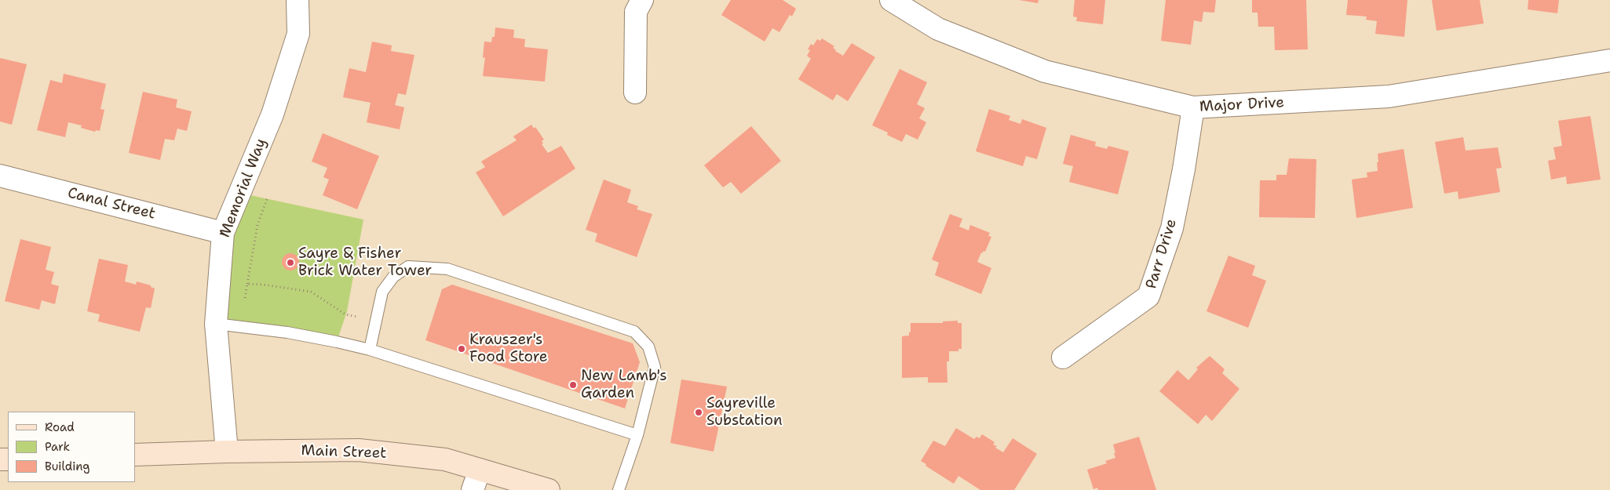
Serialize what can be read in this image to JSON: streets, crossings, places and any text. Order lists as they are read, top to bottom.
{
  "streets": {
    "main road": ["Main Street"],
    "street": [
      "Major Drive",
      "Memorial Way",
      "Canal Street",
      "Parr Drive"
    ]
  },
  "crossings": [
    ["Major Drive", "Parr Drive"],
    ["Memorial Way", "Canal Street"],
    ["Memorial Way", "Main Street"]
  ],
  "places": [
    "Sayre & Fisher Brick Water Tower",
    "Krauszer's Food Store",
    "New Lamb's Garden",
    "Sayreville Substation"
  ],
  "legend": ["Road", "Park", "Building"]
}
